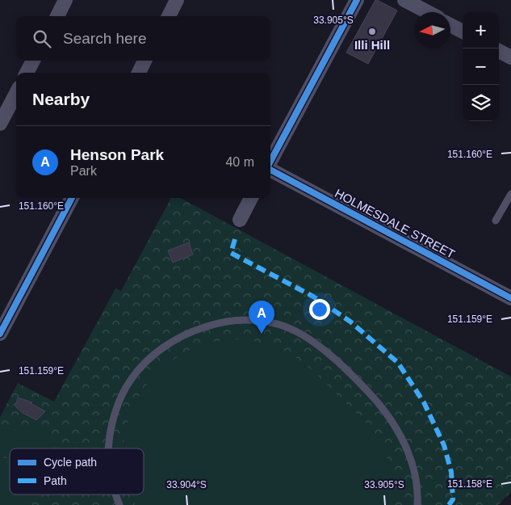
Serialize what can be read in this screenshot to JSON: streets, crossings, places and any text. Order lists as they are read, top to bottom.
{
  "streets": {
    "street": ["HOLMESDALE STREET"]
  },
  "places": ["Illi Hill"],
  "legend": ["Cycle path", "Path"],
  "north": "left",
  "page": {
    "map_buttons": ["+", "−"],
    "search": "Search here",
    "heading": "Nearby",
    "list": [
      {
        "mark": "A",
        "name": "Henson Park",
        "note": "Park",
        "value": "40 m"
      }
    ],
    "pins": "A"
  },
  "coordinates": [
    "33.905°S",
    "151.160°E",
    "151.159°E",
    "151.158°E",
    "33.904°S"
  ]
}
